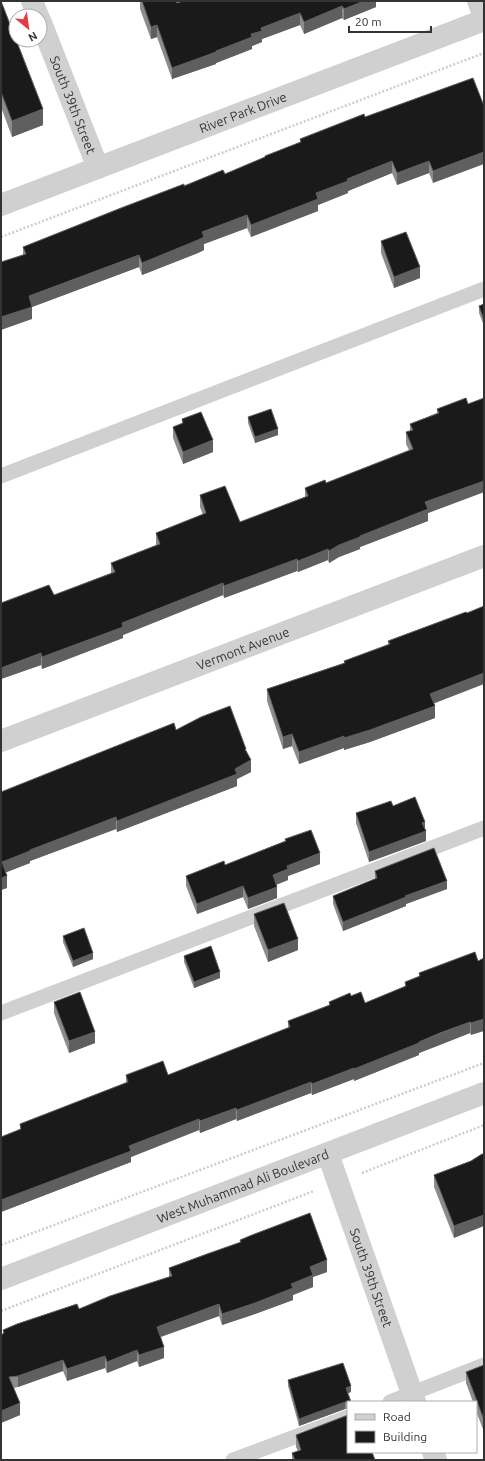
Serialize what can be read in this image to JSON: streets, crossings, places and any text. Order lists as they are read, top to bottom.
{
  "streets": {
    "street": [
      "South 39th Street",
      "River Park Drive",
      "Vermont Avenue",
      "West Muhammad Ali Boulevard"
    ]
  },
  "crossings": [
    ["South 39th Street", "River Park Drive"],
    ["South 39th Street", "West Muhammad Ali Boulevard"]
  ],
  "legend": ["Road", "Building"],
  "scale_bar": "20 m",
  "north": "bottom right"
}
